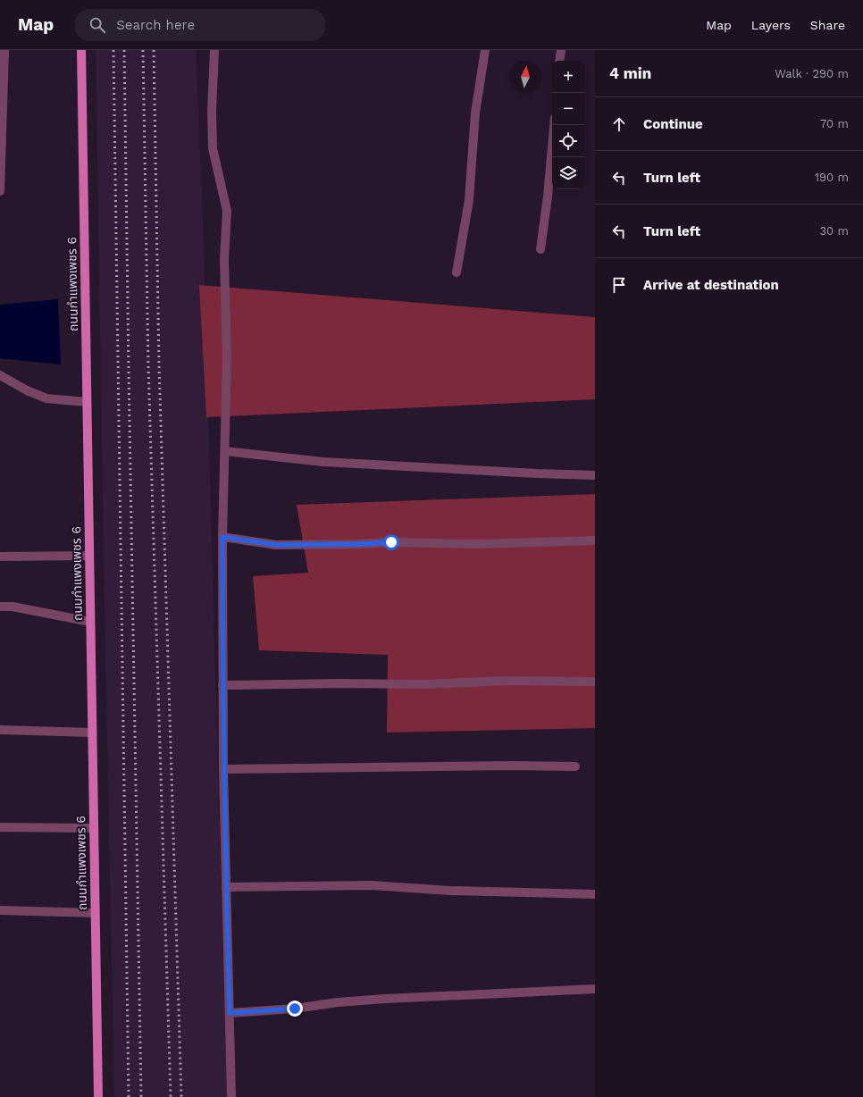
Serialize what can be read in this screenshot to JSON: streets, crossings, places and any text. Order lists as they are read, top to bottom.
{
  "streets": {
    "main road": ["ถนนกำแพงเพชร 6"]
  },
  "north": "top",
  "page": {
    "header": "Map",
    "search": "Search here",
    "nav": ["Map", "Layers", "Share"],
    "heading": ["4 min", "Walk · 290 m"],
    "map_buttons": ["+", "−"],
    "list": [
      ["Continue", "70 m"],
      ["Turn left", "190 m"],
      ["Turn left", "30 m"],
      "Arrive at destination"
    ]
  }
}
